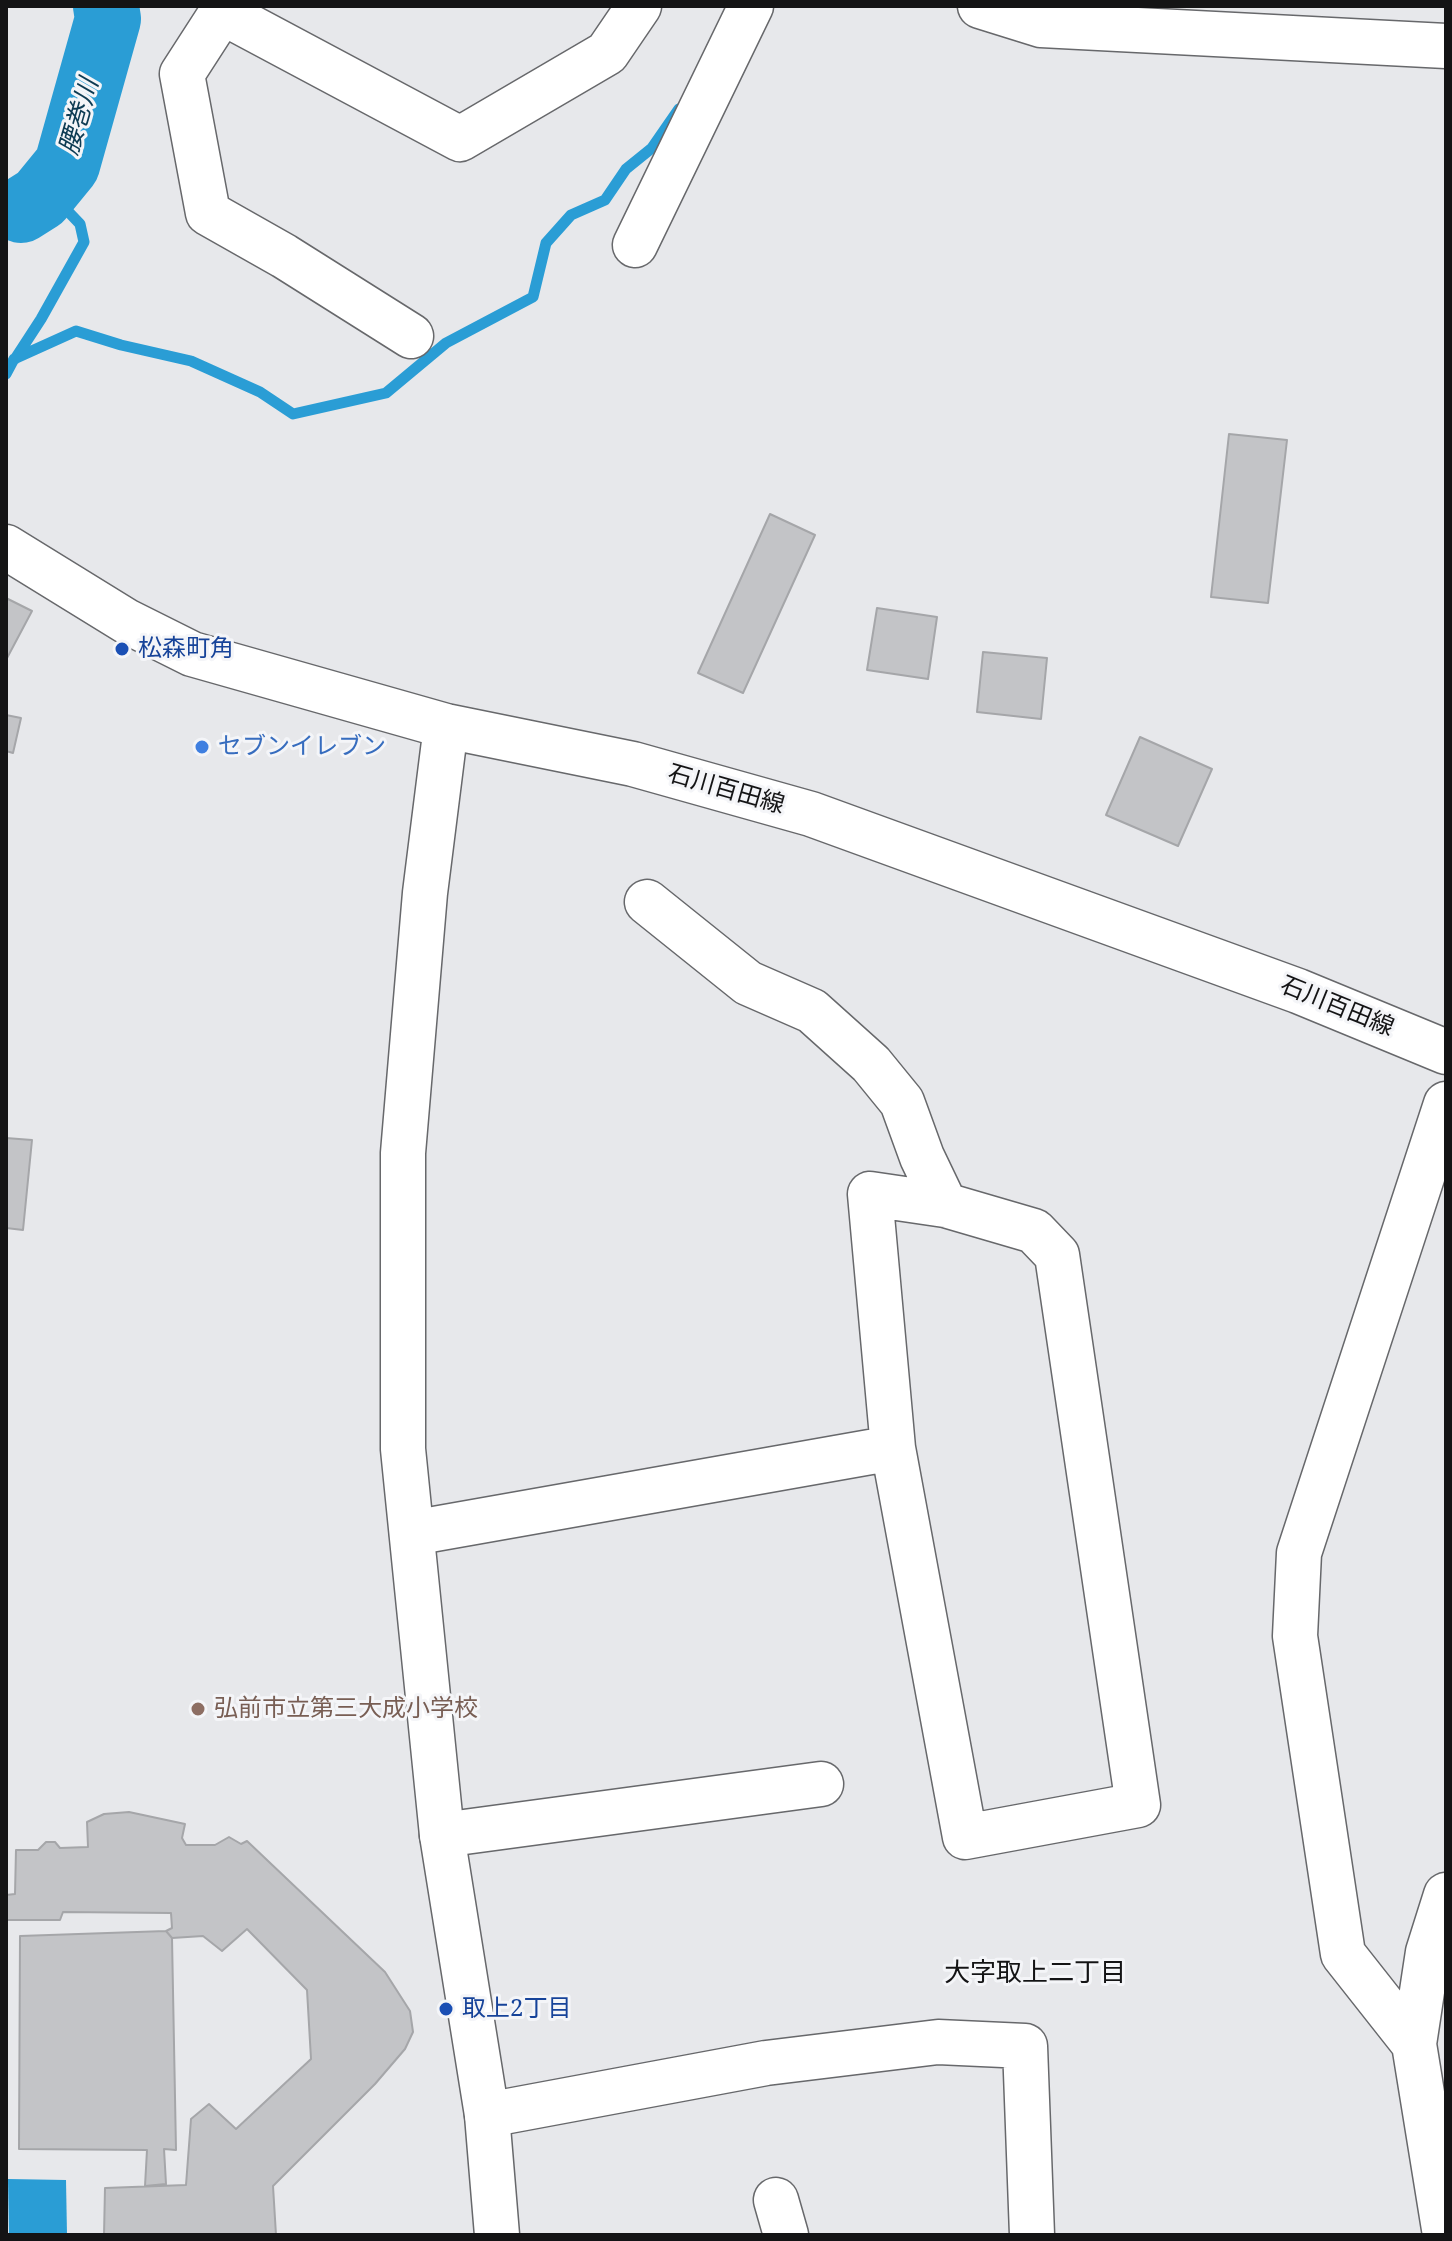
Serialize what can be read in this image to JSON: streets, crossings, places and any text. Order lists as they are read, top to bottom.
{
  "streets": {
    "street": ["石川百田線"]
  },
  "districts": ["大字取上二丁目"],
  "water": ["腰巻川"],
  "places": [
    "松森町角",
    "セブンイレブン",
    "弘前市立第三大成小学校",
    "取上2丁目"
  ]
}
